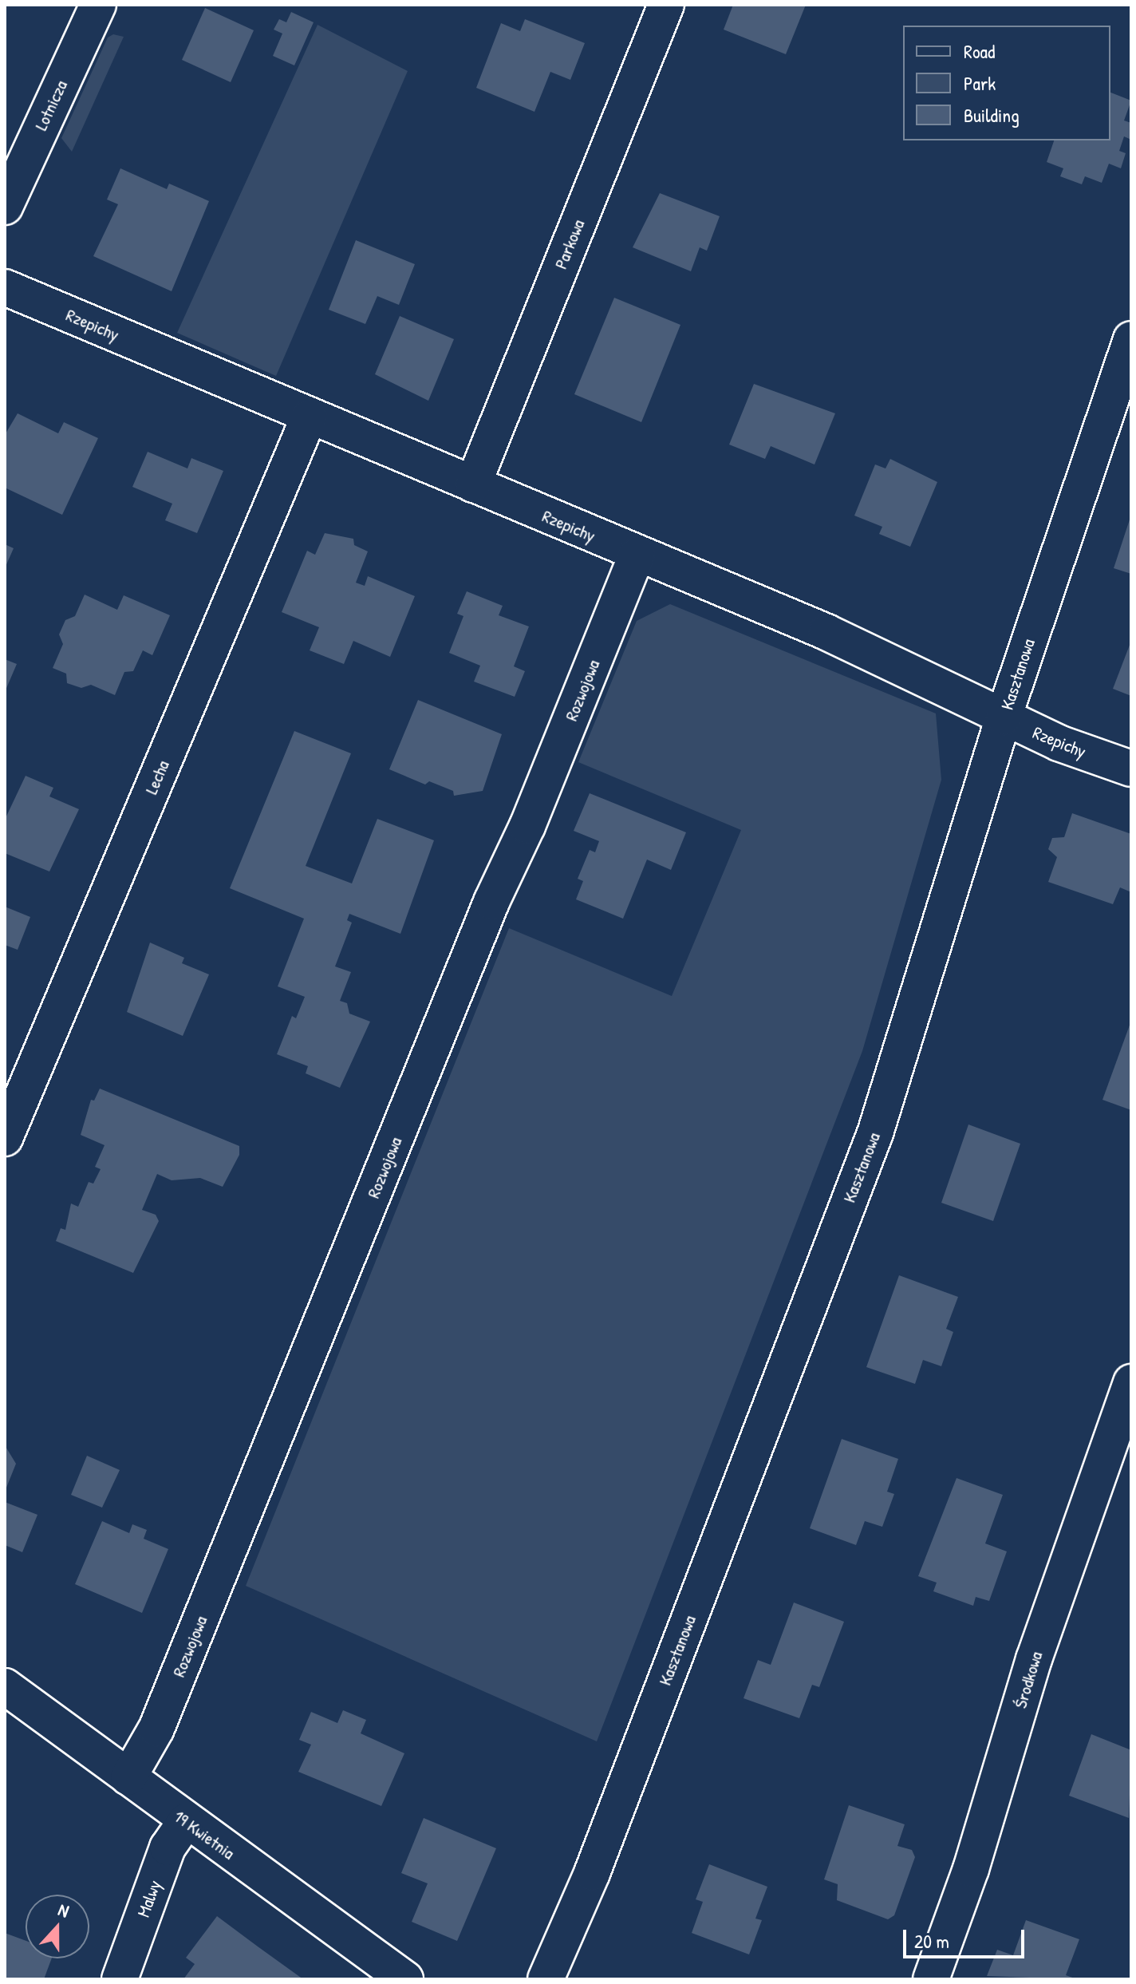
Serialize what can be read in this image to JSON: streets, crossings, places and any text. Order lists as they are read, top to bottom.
{
  "streets": {
    "street": [
      "Lotnicza",
      "Parkowa",
      "Rzepichy",
      "Kasztanowa",
      "Rozwojowa",
      "Lecha",
      "Środkowa",
      "19 Kwietnia",
      "Malwy"
    ]
  },
  "crossings": [
    ["Parkowa", "Rzepichy"],
    ["Rzepichy", "Kasztanowa"],
    ["Rzepichy", "Rozwojowa"],
    ["Rzepichy", "Lecha"],
    ["Rozwojowa", "19 Kwietnia"],
    ["19 Kwietnia", "Malwy"]
  ],
  "legend": ["Road", "Park", "Building"],
  "scale_bar": "20 m",
  "north": "top"
}
